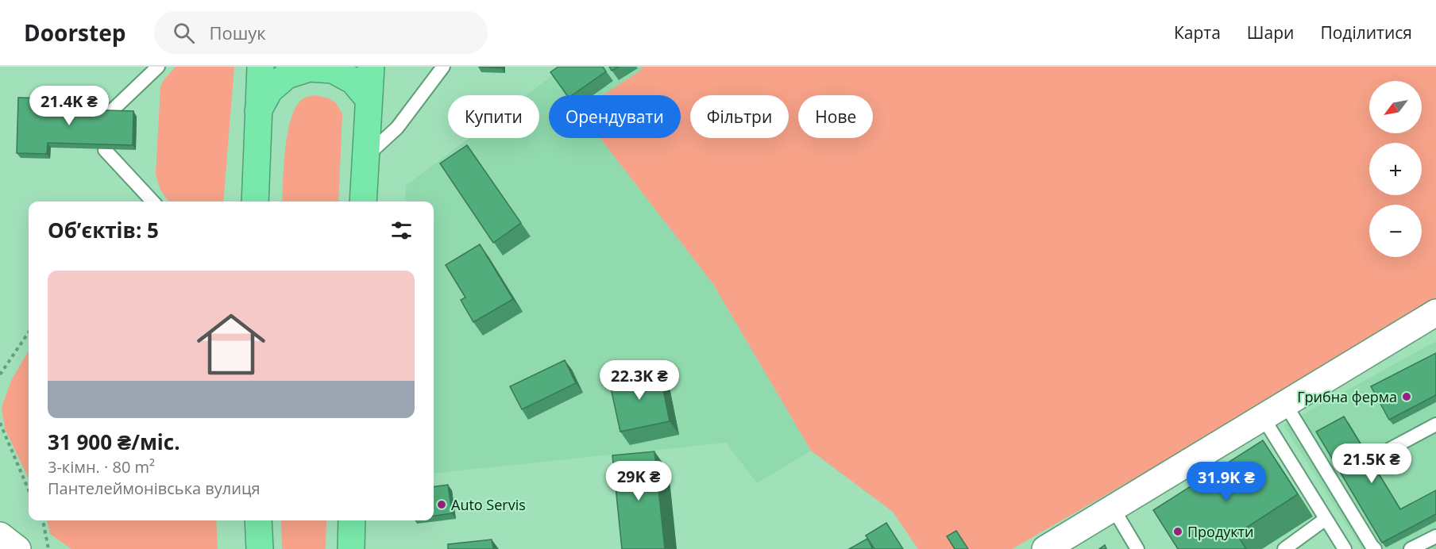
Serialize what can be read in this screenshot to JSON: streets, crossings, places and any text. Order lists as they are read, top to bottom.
{
  "places": ["Грибна ферма", "Auto Servis", "Продукти"],
  "north": "bottom left",
  "page": {
    "header": "Doorstep",
    "search": "Пошук",
    "nav": ["Карта", "Шари", "Поділитися"],
    "map_buttons": ["+", "−"],
    "price": [
      "21.4K ₴",
      "22.3K ₴",
      "21.5K ₴",
      "29K ₴",
      "31.9K ₴"
    ],
    "chip": [
      "Купити",
      "Орендувати",
      "Фільтри",
      "Нове"
    ],
    "heading": "Об’єктів: 5",
    "list": [
      {
        "name": "31 900 ₴/міс.",
        "note": "3-кімн. · 80 m² · Пантелеймонівська вулиця"
      }
    ]
  }
}
